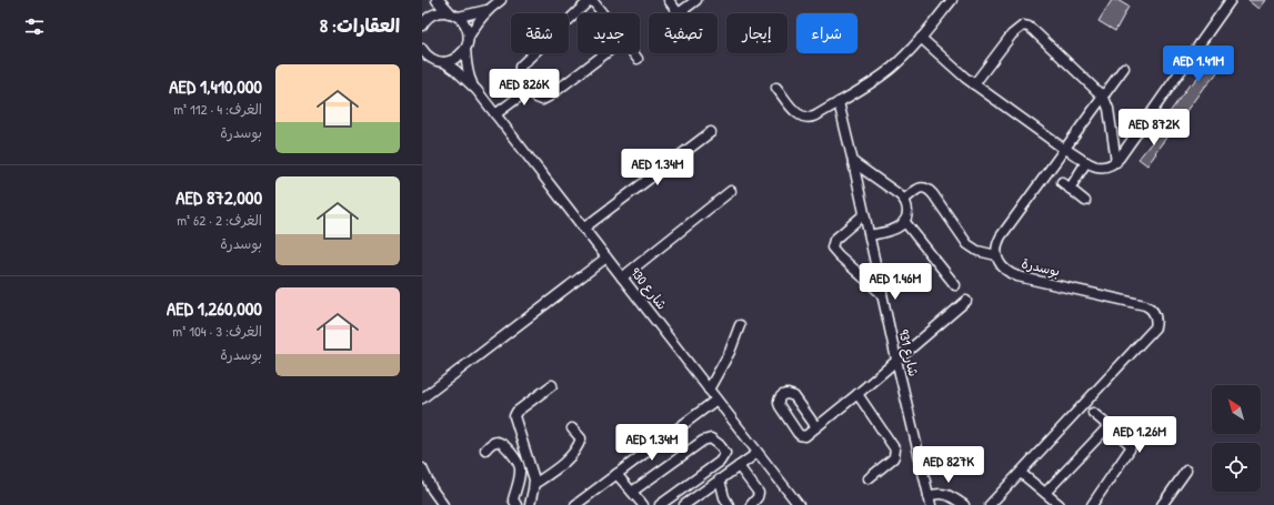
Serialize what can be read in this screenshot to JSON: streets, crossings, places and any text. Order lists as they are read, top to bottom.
{
  "streets": {
    "street": ["بوسدرة", "شارع 930", "شارع 931"]
  },
  "north": "top left",
  "page": {
    "heading": "العقارات: 8",
    "chip": [
      "شراء",
      "إيجار",
      "تصفية",
      "جديد",
      "شقة"
    ],
    "price": [
      "AED 1.41M",
      "AED 826K",
      "AED 872K",
      "AED 1.34M",
      "AED 1.46M",
      "AED 1.26M",
      "AED 1.34M",
      "AED 827K"
    ],
    "list": [
      {
        "name": "AED 1,410,000",
        "note": "الغرف: 4 · 112 m² · بوسدرة"
      },
      {
        "name": "AED 872,000",
        "note": "الغرف: 2 · 62 m² · بوسدرة"
      },
      {
        "name": "AED 1,260,000",
        "note": "الغرف: 3 · 104 m² · بوسدرة"
      }
    ]
  }
}
